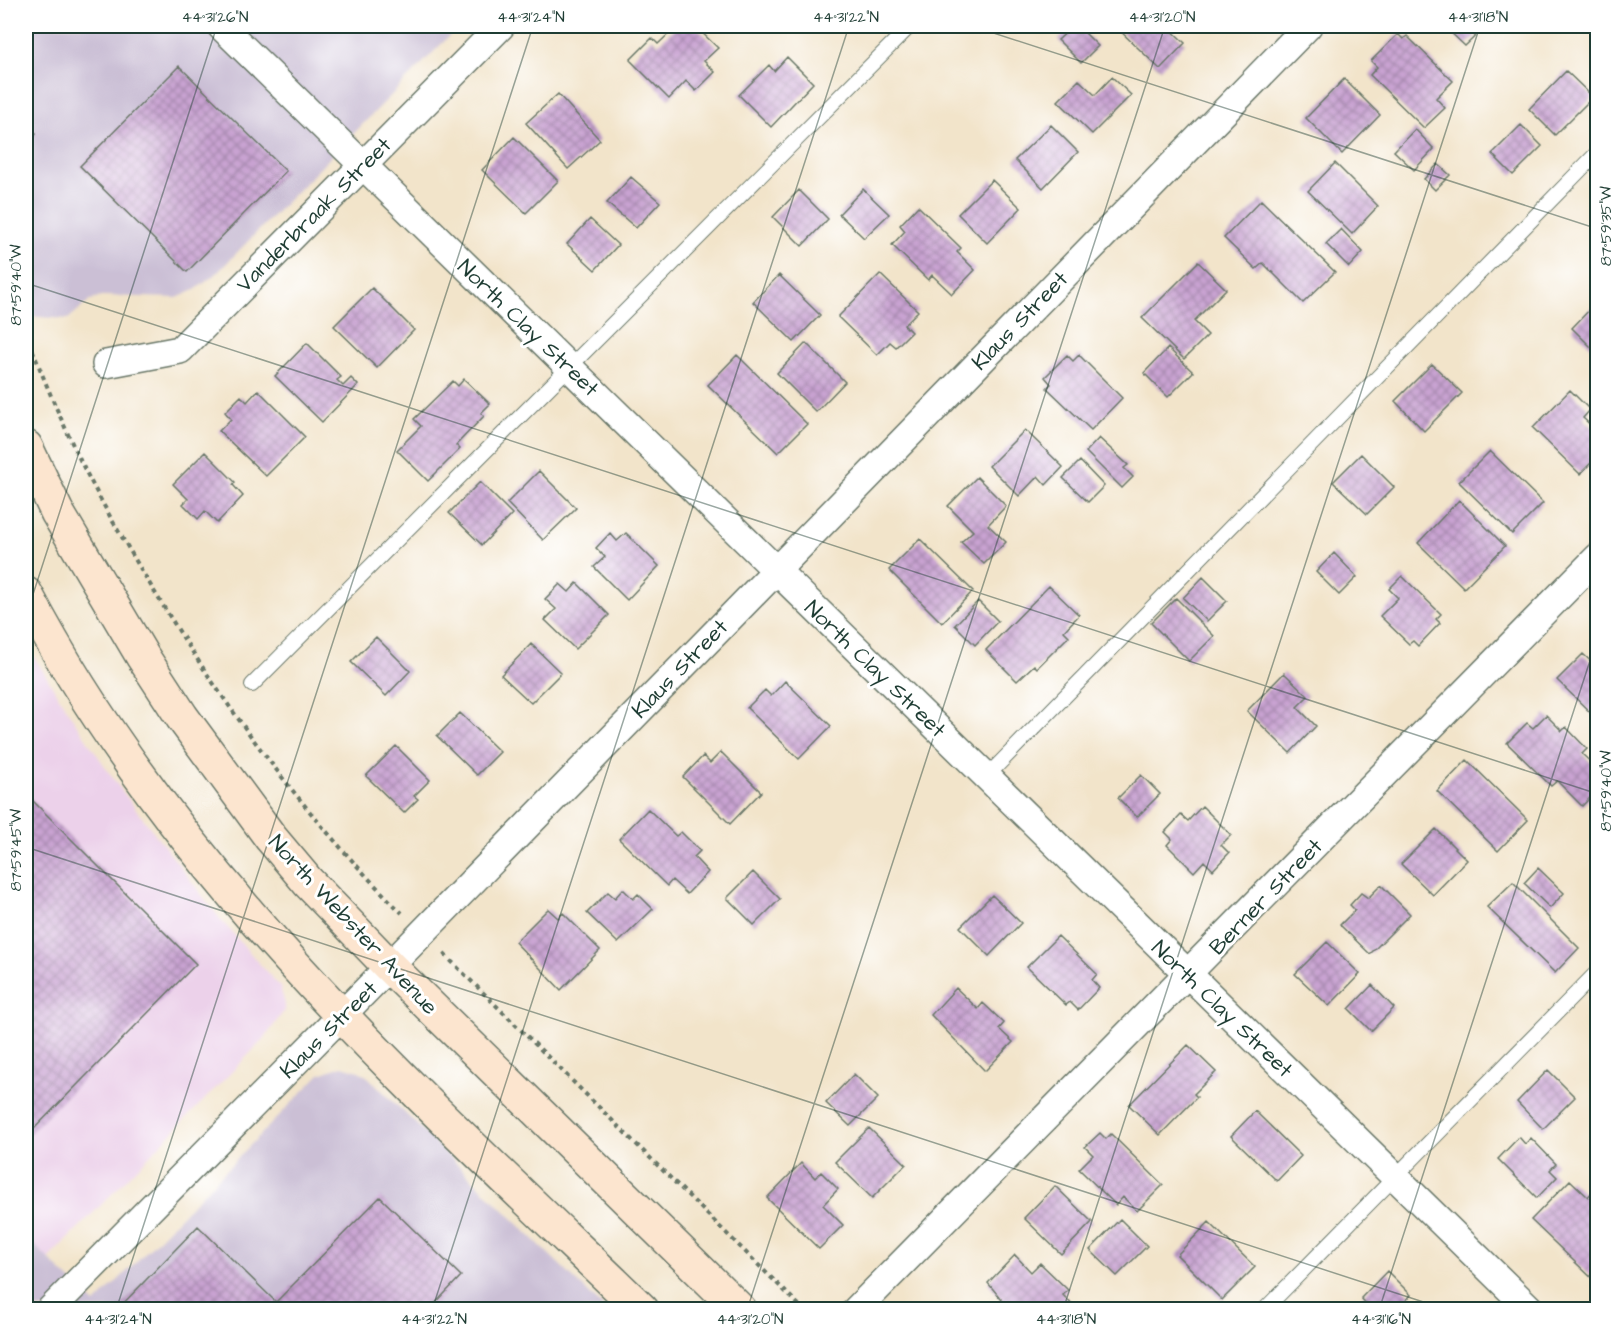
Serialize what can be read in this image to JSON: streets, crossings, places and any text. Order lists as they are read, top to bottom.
{
  "streets": {
    "main road": ["North Webster Avenue"],
    "street": [
      "Vanderbraak Street",
      "Klaus Street",
      "North Clay Street",
      "Berner Street"
    ]
  },
  "crossings": [
    ["Vanderbraak Street", "North Clay Street"],
    ["Klaus Street", "North Clay Street"],
    ["Klaus Street", "North Webster Avenue"],
    ["North Clay Street", "Berner Street"]
  ],
  "coordinates": [
    "44°31'26\"N",
    "44°31'24\"N",
    "44°31'22\"N",
    "44°31'20\"N",
    "44°31'18\"N",
    "87°59'35\"W",
    "87°59'40\"W",
    "87°59'45\"W",
    "44°31'16\"N"
  ]
}
